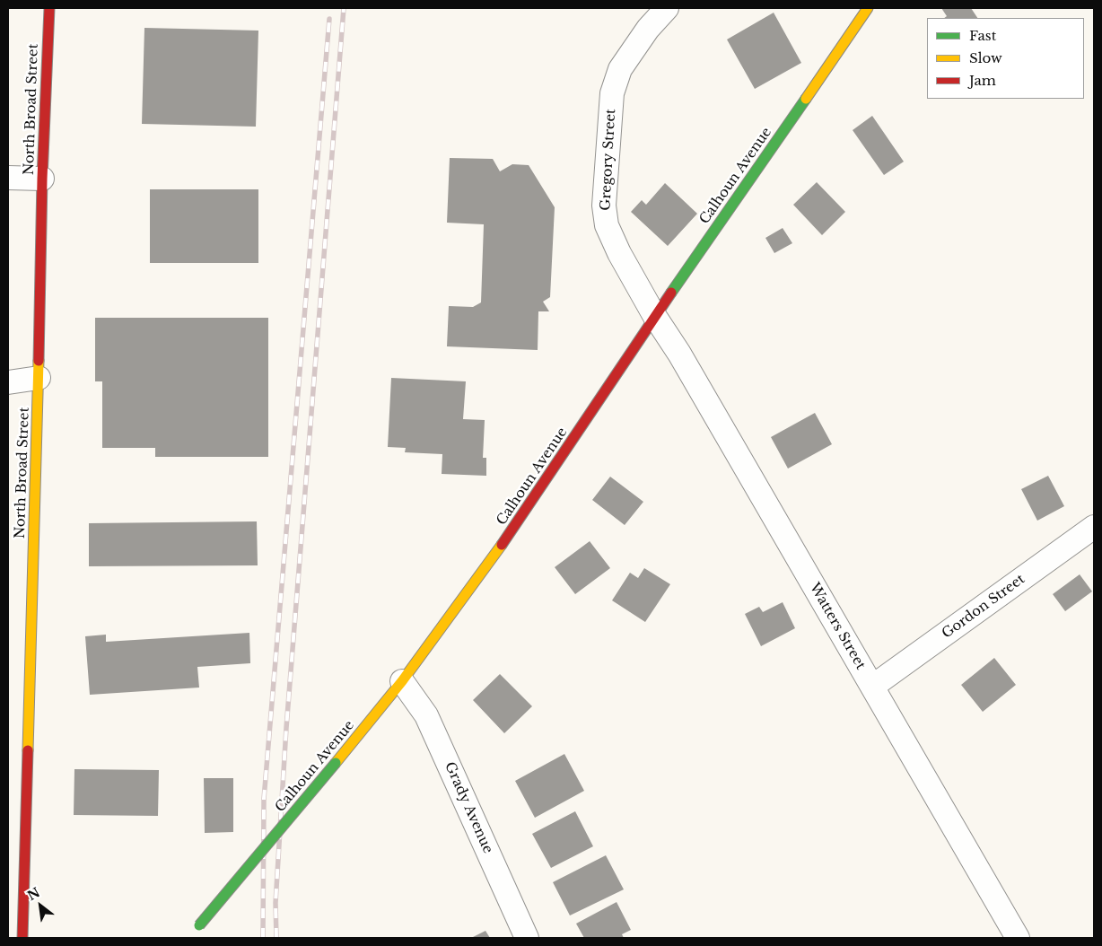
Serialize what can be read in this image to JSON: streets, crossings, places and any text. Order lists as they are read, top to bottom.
{
  "streets": {
    "street": [
      "North Broad Street",
      "Gregory Street",
      "Calhoun Avenue",
      "Gordon Street",
      "Watters Street",
      "Grady Avenue"
    ]
  },
  "crossings": [
    ["Gregory Street", "Calhoun Avenue"],
    ["Gregory Street", "Watters Street"],
    ["Calhoun Avenue", "Watters Street"],
    ["Calhoun Avenue", "Grady Avenue"],
    ["Gordon Street", "Watters Street"]
  ],
  "legend": ["Fast", "Slow", "Jam"],
  "north": "top left"
}
